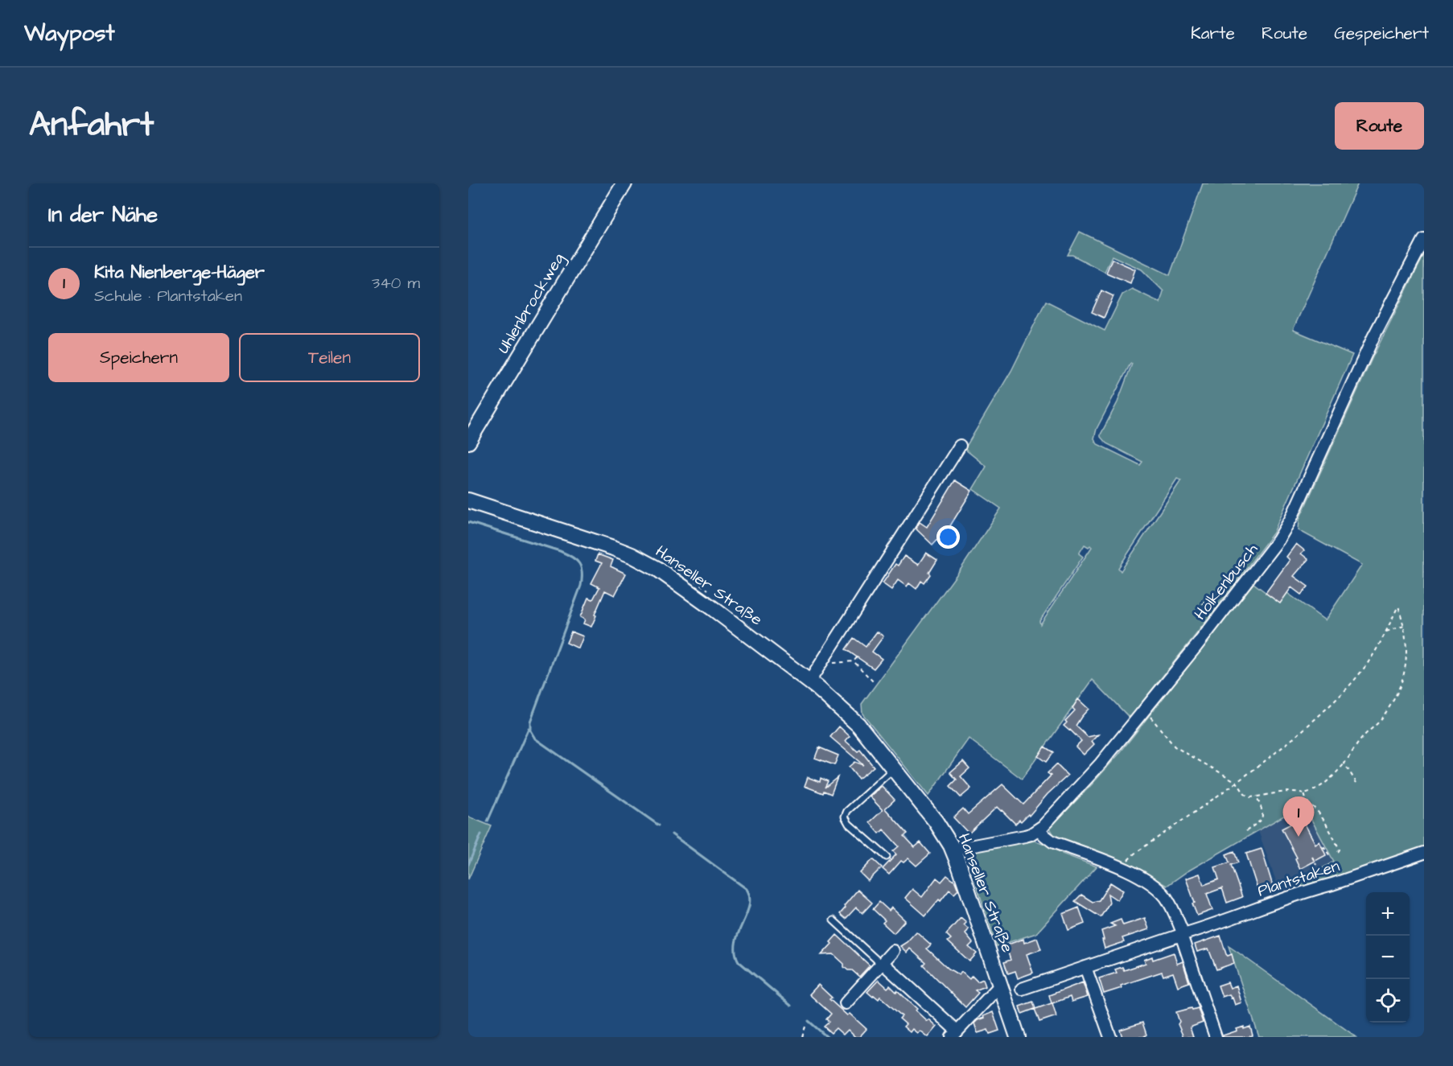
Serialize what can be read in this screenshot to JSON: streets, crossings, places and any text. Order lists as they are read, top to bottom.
{
  "streets": {
    "main road": ["Uhlenbrockweg", "Hanseller Straße"],
    "street": ["Hölkenbusch", "Plantstaken"]
  },
  "crossings": [
    ["Hölkenbusch", "Hanseller Straße"]
  ],
  "page": {
    "header": "Waypost",
    "nav": ["Karte", "Route", "Gespeichert"],
    "title": "Anfahrt",
    "buttons": [
      "Route",
      ["Speichern", "Teilen"]
    ],
    "heading": "In der Nähe",
    "list": [
      {
        "mark": "1",
        "name": "Kita Nienberge-Häger",
        "note": "Schule · Plantstaken",
        "value": "340 m"
      }
    ],
    "pins": "1",
    "map_buttons": ["+", "−"]
  }
}
